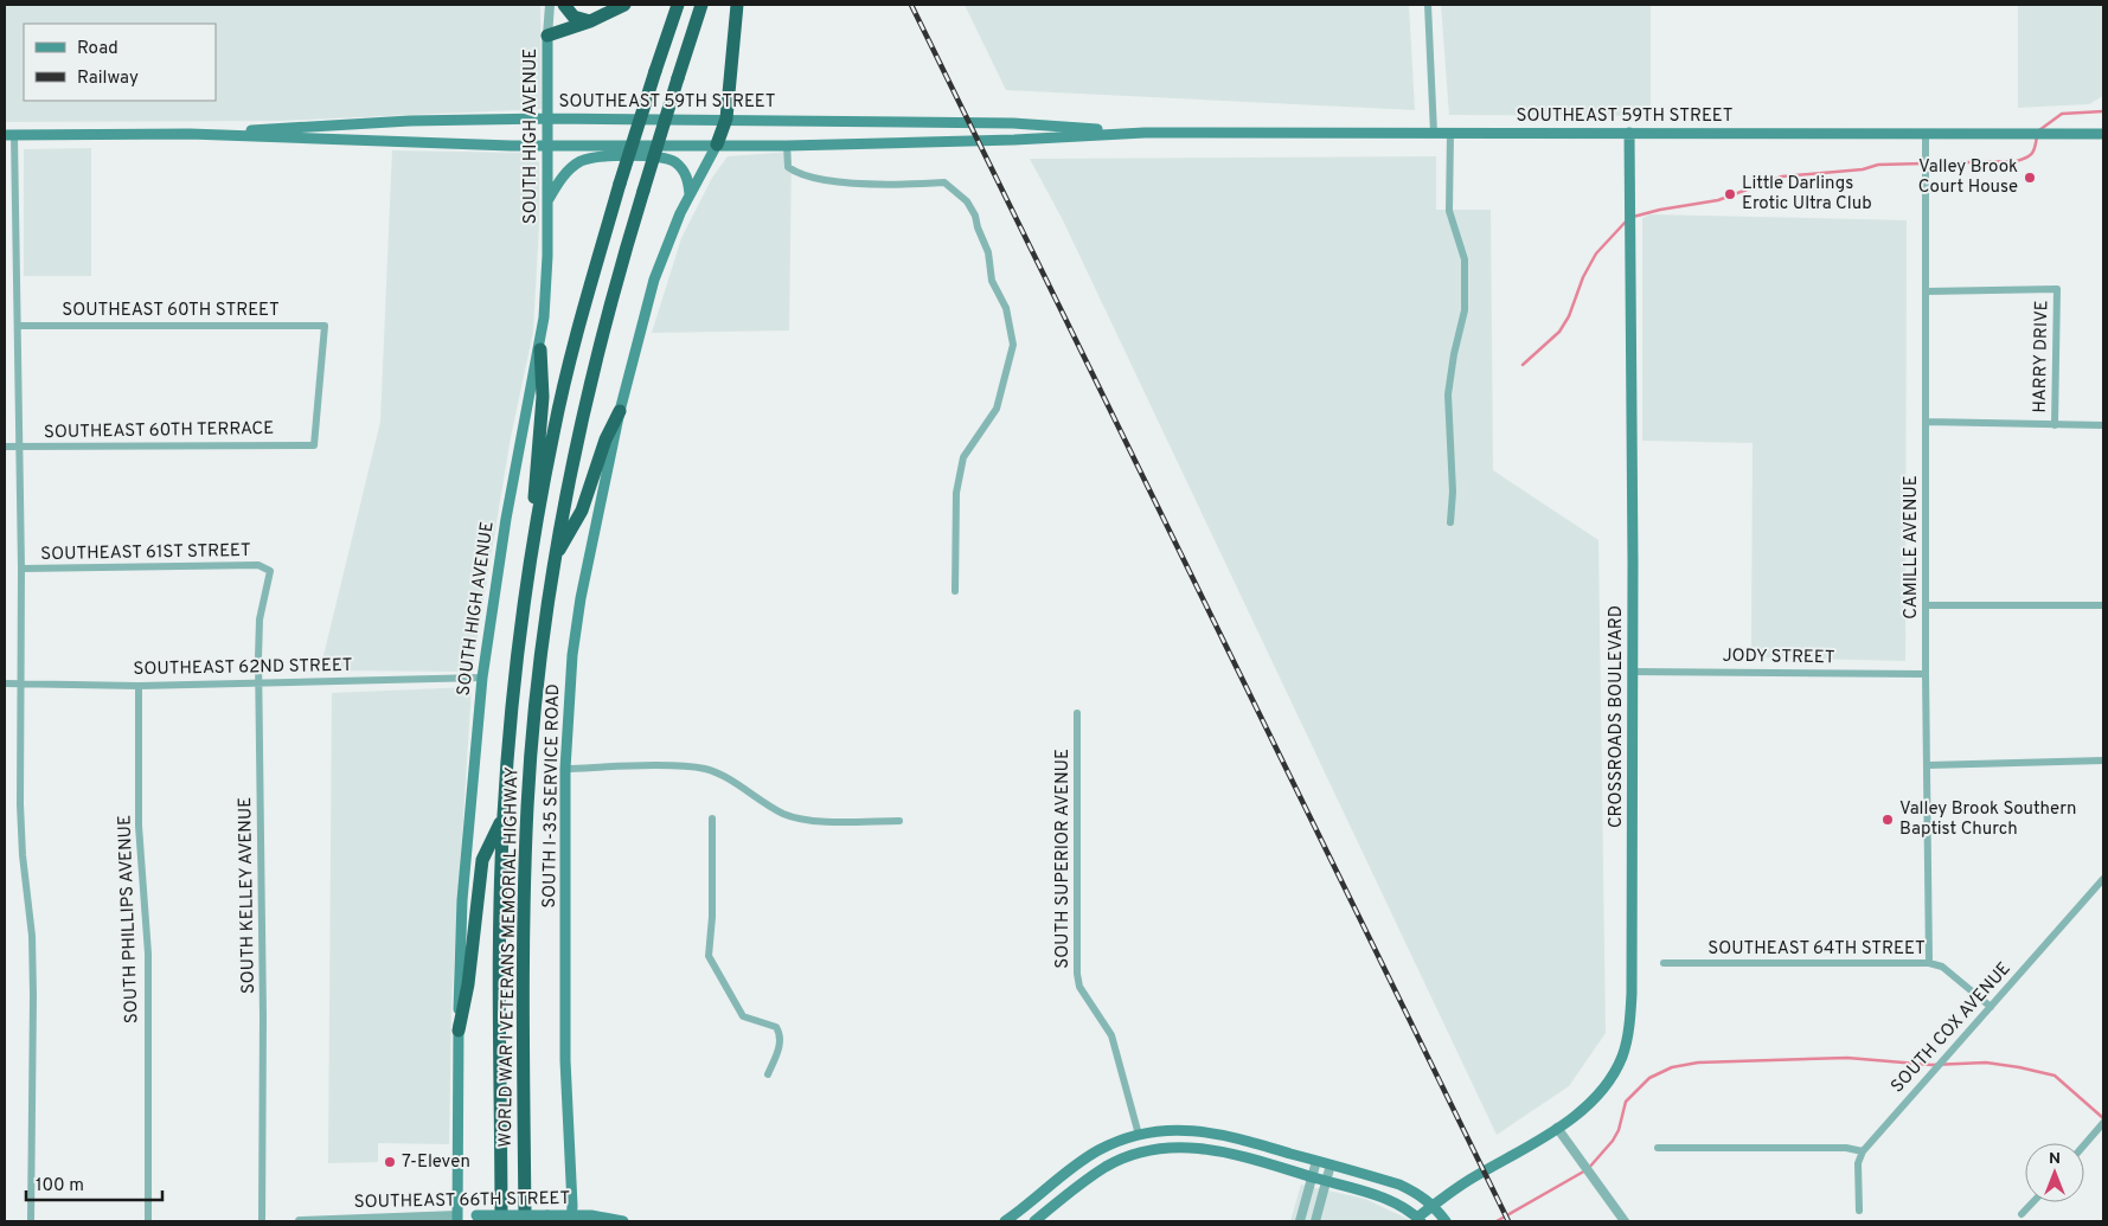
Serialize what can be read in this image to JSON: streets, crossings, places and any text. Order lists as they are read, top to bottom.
{
  "streets": {
    "highway": ["WORLD WAR I VETERANS MEMORIAL HIGHWAY"],
    "main road": [
      "SOUTHEAST 59TH STREET",
      "SOUTH HIGH AVENUE",
      "CROSSROADS BOULEVARD",
      "SOUTH I-35 SERVICE ROAD",
      "SOUTHEAST 66TH STREET"
    ],
    "street": [
      "SOUTHEAST 60TH STREET",
      "HARRY DRIVE",
      "SOUTHEAST 60TH TERRACE",
      "CAMILLE AVENUE",
      "SOUTHEAST 61ST STREET",
      "JODY STREET",
      "SOUTHEAST 62ND STREET",
      "SOUTH SUPERIOR AVENUE",
      "SOUTH KELLEY AVENUE",
      "SOUTH PHILLIPS AVENUE",
      "SOUTHEAST 64TH STREET",
      "SOUTH COX AVENUE"
    ]
  },
  "crossings": [
    ["SOUTHEAST 59TH STREET", "SOUTH HIGH AVENUE"],
    ["SOUTHEAST 59TH STREET", "CAMILLE AVENUE"],
    ["SOUTHEAST 59TH STREET", "CROSSROADS BOULEVARD"],
    ["SOUTHEAST 59TH STREET", "SOUTH I-35 SERVICE ROAD"],
    ["SOUTH HIGH AVENUE", "SOUTHEAST 62ND STREET"],
    ["SOUTH HIGH AVENUE", "SOUTHEAST 66TH STREET"],
    ["SOUTHEAST 60TH STREET", "SOUTHEAST 60TH TERRACE"],
    ["HARRY DRIVE", "CAMILLE AVENUE"],
    ["CAMILLE AVENUE", "JODY STREET"],
    ["CAMILLE AVENUE", "SOUTHEAST 64TH STREET"],
    ["SOUTHEAST 61ST STREET", "SOUTH KELLEY AVENUE"],
    ["JODY STREET", "CROSSROADS BOULEVARD"],
    ["SOUTHEAST 62ND STREET", "SOUTH KELLEY AVENUE"],
    ["SOUTHEAST 62ND STREET", "SOUTH PHILLIPS AVENUE"],
    ["SOUTH I-35 SERVICE ROAD", "SOUTHEAST 66TH STREET"],
    ["SOUTHEAST 64TH STREET", "SOUTH COX AVENUE"]
  ],
  "places": [
    "Valley Brook Court House",
    "Little Darlings Erotic Ultra Club",
    "Valley Brook Southern Baptist Church",
    "7-Eleven"
  ],
  "legend": ["Road", "Railway"],
  "scale_bar": "100 m",
  "north": "top"
}
